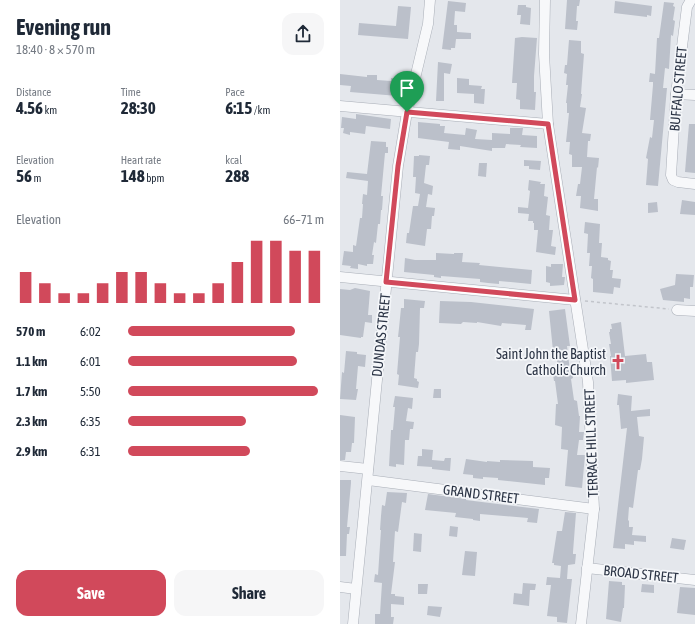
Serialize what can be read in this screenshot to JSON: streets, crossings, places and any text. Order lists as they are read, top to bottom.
{
  "streets": {
    "street": [
      "BUFFALO STREET",
      "DUNDAS STREET",
      "TERRACE HILL STREET",
      "GRAND STREET",
      "BROAD STREET"
    ]
  },
  "crossings": [
    ["DUNDAS STREET", "GRAND STREET"],
    ["TERRACE HILL STREET", "GRAND STREET"],
    ["TERRACE HILL STREET", "BROAD STREET"]
  ],
  "places": {
    "church": ["Saint John the Baptist Catholic Church"]
  },
  "page": {
    "heading": ["Evening run", "18:40 · 8 × 570 m"],
    "stats": [
      ["Distance", "4.56 km"],
      ["Time", "28:30"],
      ["Pace", "6:15 /km"],
      ["Elevation", "56 m"],
      ["Heart rate", "148 bpm"],
      ["kcal", "288"]
    ],
    "chart": ["Elevation", "66–71 m"],
    "list": [
      {
        "name": "570 m",
        "note": "6:02"
      },
      {
        "name": "1.1 km",
        "note": "6:01"
      },
      {
        "name": "1.7 km",
        "note": "5:50"
      },
      {
        "name": "2.3 km",
        "note": "6:35"
      },
      {
        "name": "2.9 km",
        "note": "6:31"
      }
    ],
    "buttons": ["Save", "Share"]
  }
}
